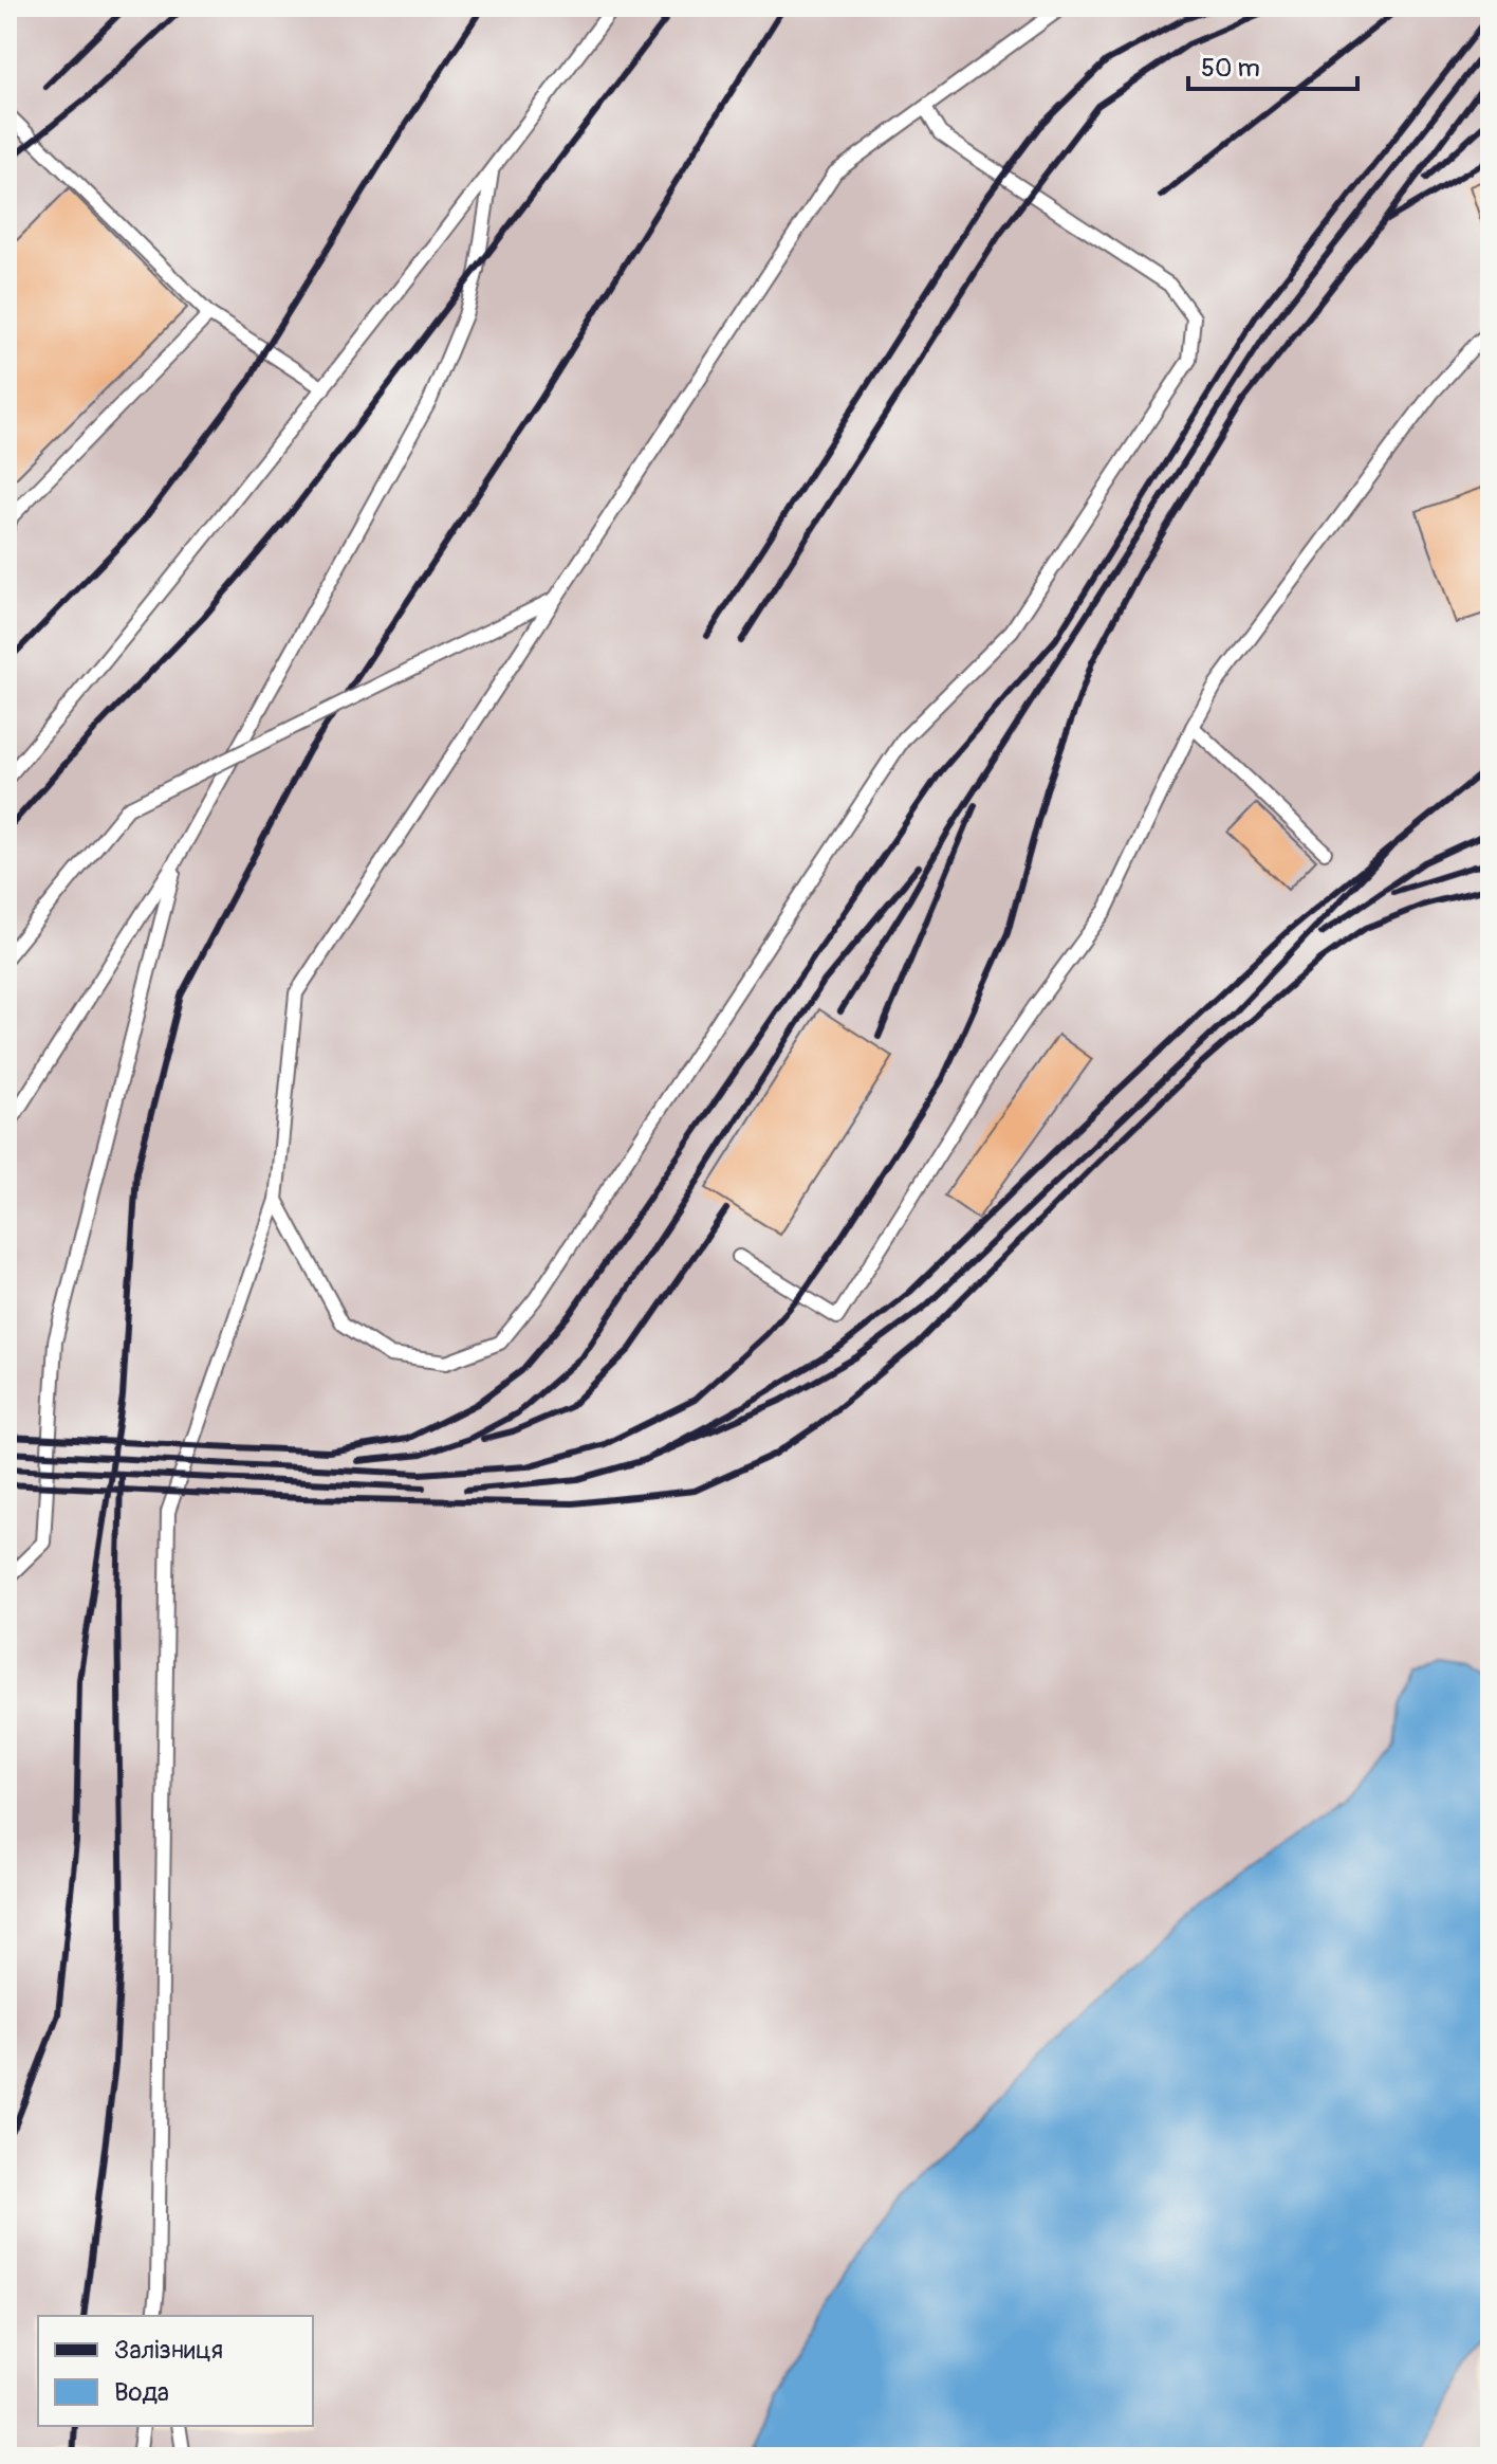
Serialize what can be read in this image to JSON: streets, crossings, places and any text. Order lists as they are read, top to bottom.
{
  "legend": ["Залізниця", "Вода"],
  "scale_bar": "50 m"
}
